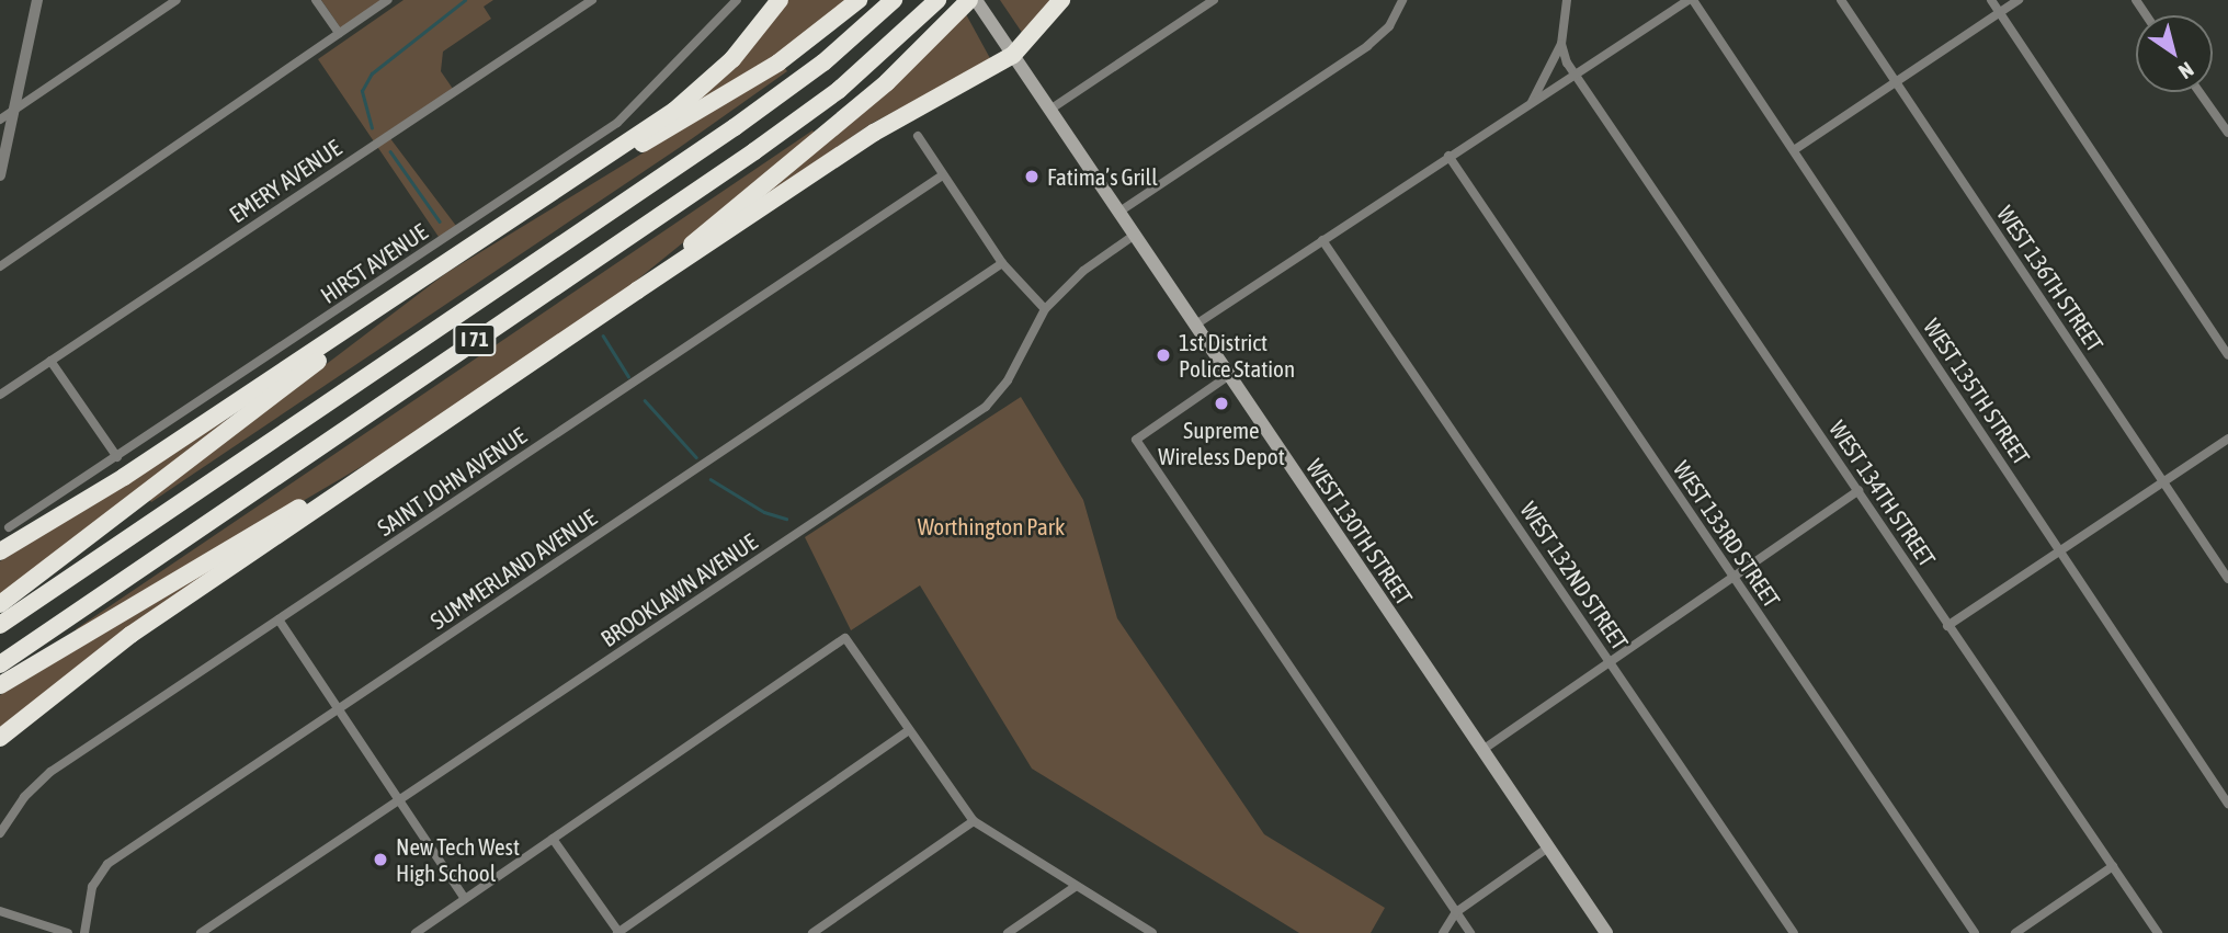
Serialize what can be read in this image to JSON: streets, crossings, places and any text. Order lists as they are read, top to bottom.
{
  "streets": {
    "highway": ["I 71"],
    "main road": ["WEST 130TH STREET"],
    "street": [
      "EMERY AVENUE",
      "HIRST AVENUE",
      "WEST 136TH STREET",
      "WEST 135TH STREET",
      "SAINT JOHN AVENUE",
      "WEST 134TH STREET",
      "WEST 133RD STREET",
      "SUMMERLAND AVENUE",
      "WEST 132ND STREET",
      "BROOKLAWN AVENUE"
    ]
  },
  "crossings": [
    ["WEST 130TH STREET", "BROOKLAWN AVENUE"]
  ],
  "parks": ["Worthington Park"],
  "places": [
    "Fatima’s Grill",
    "1st District Police Station",
    "Supreme Wireless Depot",
    "New Tech West High School"
  ],
  "north": "bottom right"
}
